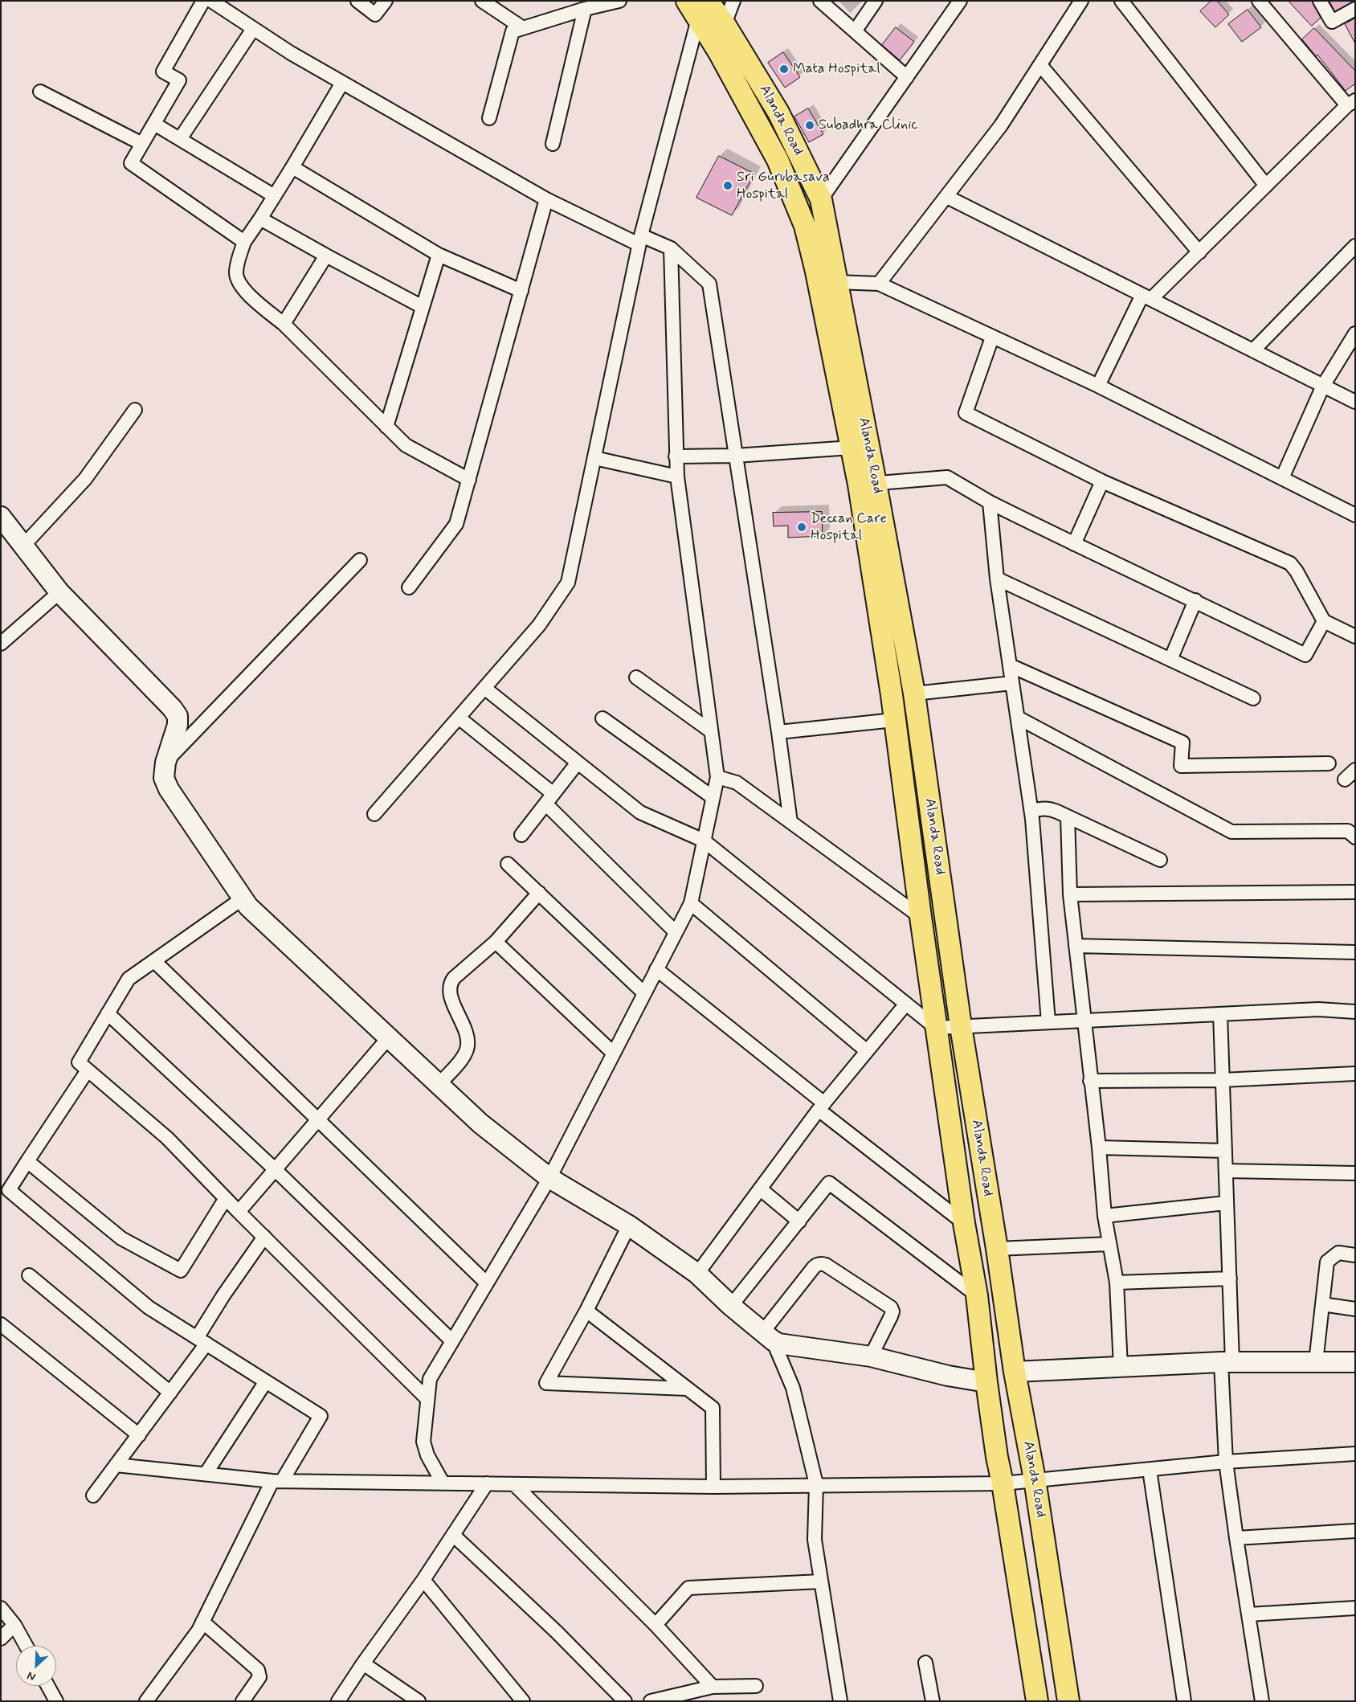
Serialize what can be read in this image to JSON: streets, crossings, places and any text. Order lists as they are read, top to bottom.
{
  "streets": {
    "main road": ["Alanda Road"]
  },
  "places": [
    "Mata Hospital",
    "Subadhra Clinic",
    "Sri Gurubasava Hospital",
    "Deccan Care Hospital"
  ],
  "north": "bottom left"
}
